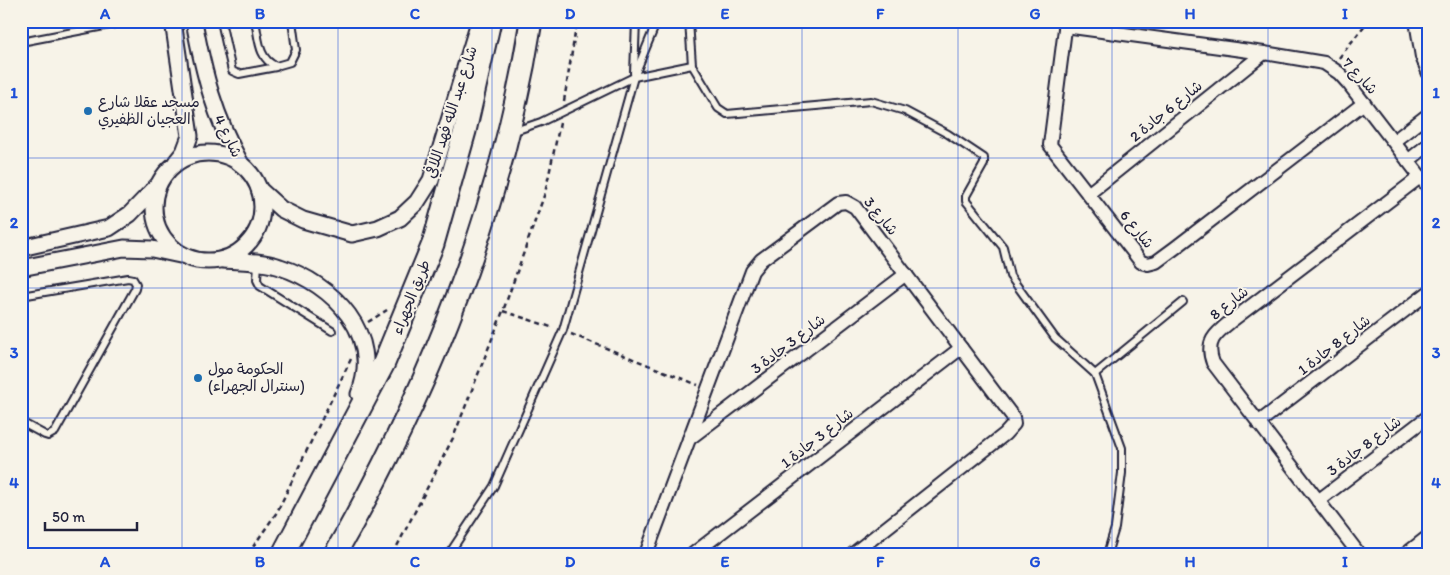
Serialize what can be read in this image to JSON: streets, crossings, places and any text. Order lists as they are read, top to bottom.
{
  "streets": {
    "highway": ["طريق الجهراء"],
    "street": [
      "شارع 7",
      "شارع 6 جادة 2",
      "شارع عبد الله فهد اللافي",
      "شارع 4",
      "شارع 3",
      "شارع 6",
      "شارع 8",
      "شارع 3 جادة 3",
      "شارع 8 جادة 1",
      "شارع 3 جادة 1",
      "شارع 8 جادة 3"
    ]
  },
  "crossings": [
    ["شارع 7", "شارع 6 جادة 2"],
    ["شارع 7", "شارع 6"],
    ["شارع 7", "شارع 8"],
    ["شارع 6 جادة 2", "شارع 6"],
    ["شارع عبد الله فهد اللافي", "شارع 4"],
    ["شارع 3", "شارع 3 جادة 3"],
    ["شارع 3", "شارع 3 جادة 1"],
    ["شارع 8", "شارع 8 جادة 1"],
    ["شارع 8", "شارع 8 جادة 3"]
  ],
  "places": ["مسجد عقلا شارع العجيان الظفيري", "الحكومة مول (سنترال الجهراء)"],
  "scale_bar": "50 m",
  "grid": {
    "columns": [
      "A",
      "B",
      "C",
      "D",
      "E",
      "F",
      "G",
      "H",
      "I"
    ],
    "rows": [
      "1",
      "2",
      "3",
      "4"
    ]
  }
}
